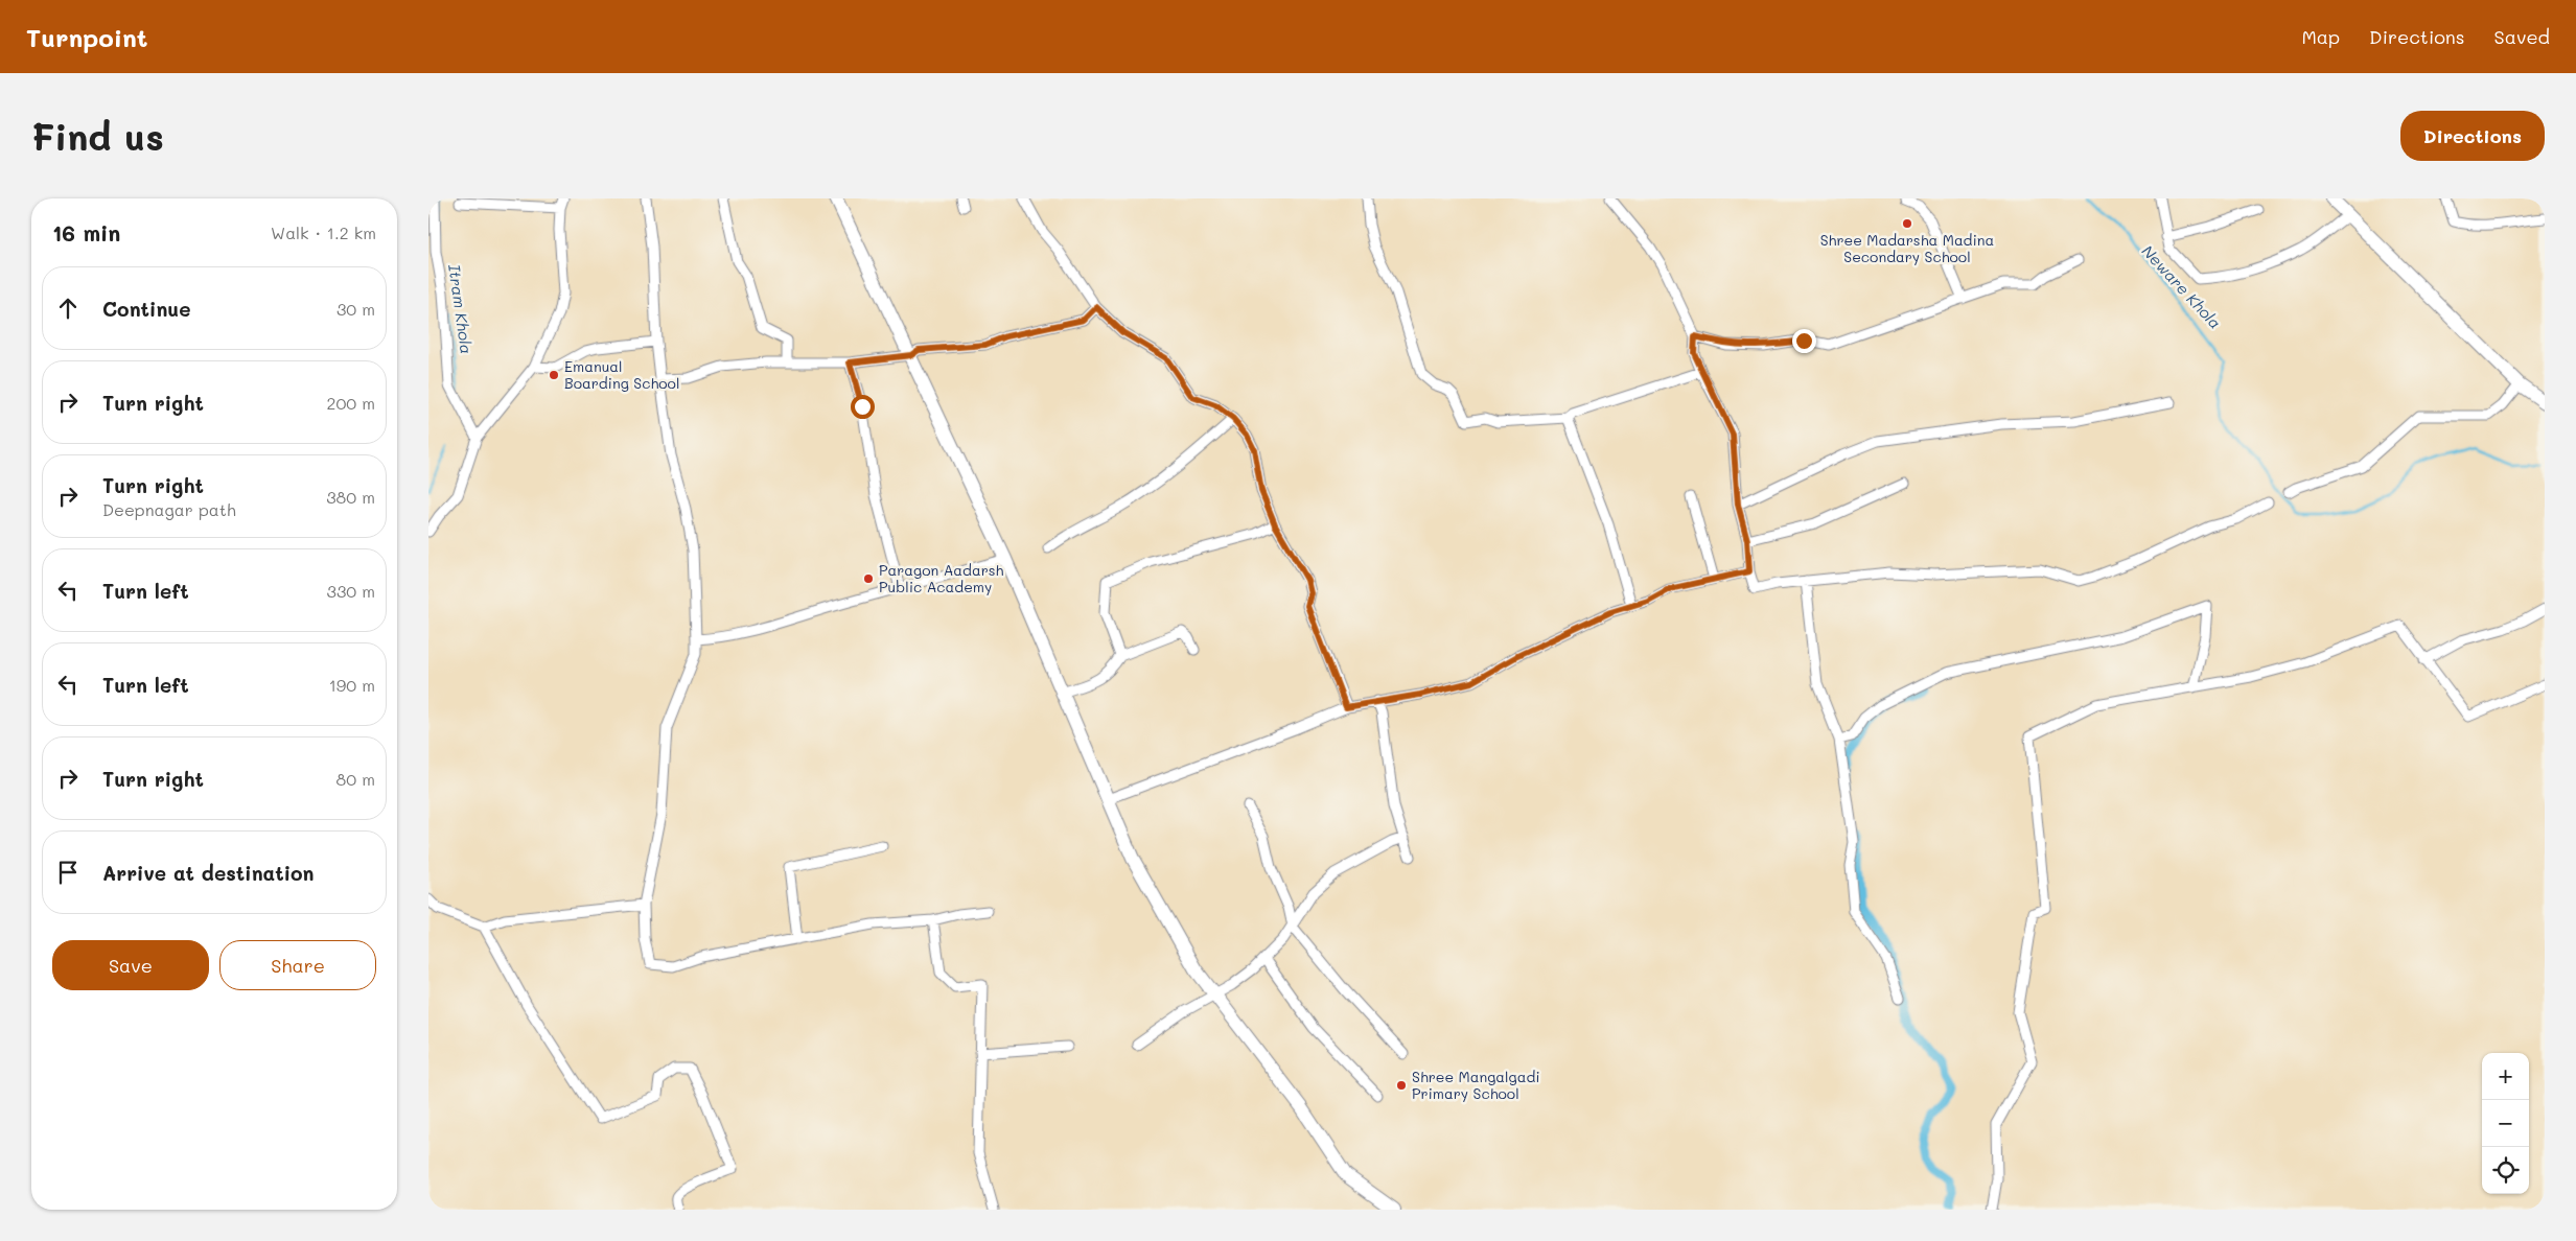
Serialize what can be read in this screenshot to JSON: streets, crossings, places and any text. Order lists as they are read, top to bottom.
{
  "water": ["Neware Khola", "Itram Khola"],
  "places": [
    "Shree Madarsha Madina Secondary School",
    "Emanual Boarding School",
    "Paragon Aadarsh Public Academy",
    "Shree Mangalgadi Primary School"
  ],
  "page": {
    "header": "Turnpoint",
    "nav": ["Map", "Directions", "Saved"],
    "buttons": [
      "Directions",
      ["Save", "Share"]
    ],
    "title": "Find us",
    "heading": ["16 min", "Walk · 1.2 km"],
    "list": [
      ["Continue", "30 m"],
      ["Turn right", "200 m"],
      ["Turn right", "Deepnagar path", "380 m"],
      ["Turn left", "330 m"],
      ["Turn left", "190 m"],
      ["Turn right", "80 m"],
      "Arrive at destination"
    ],
    "map_buttons": ["+", "−"]
  }
}
